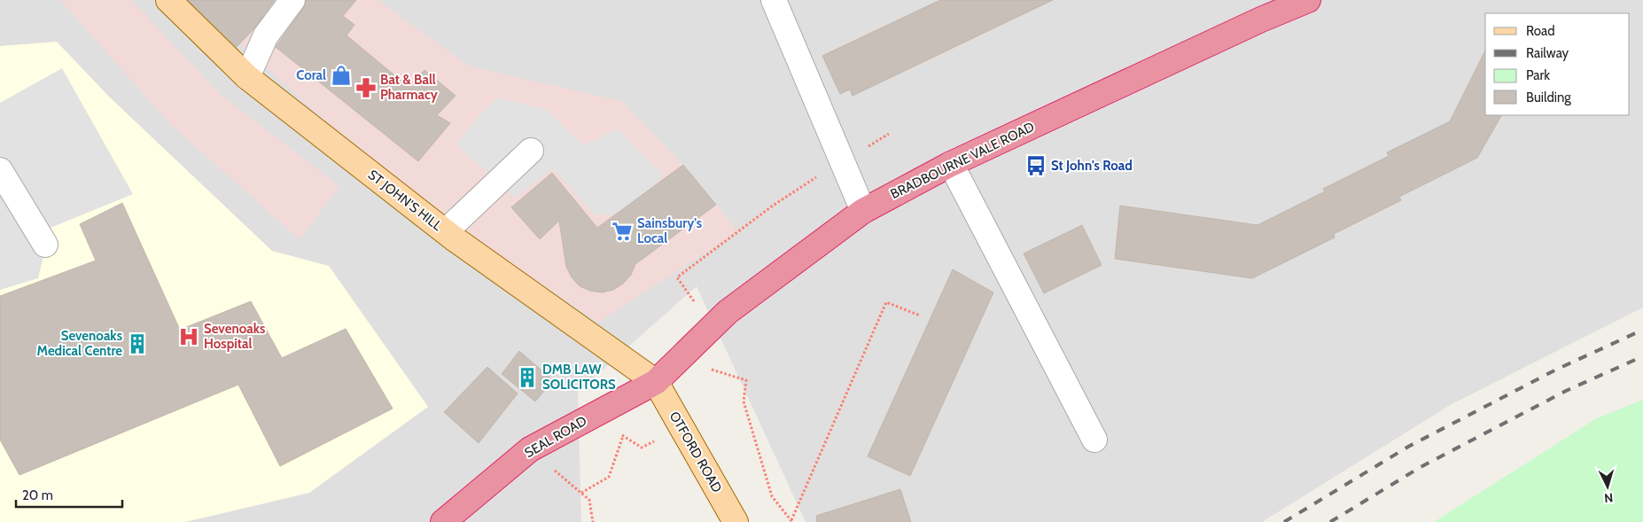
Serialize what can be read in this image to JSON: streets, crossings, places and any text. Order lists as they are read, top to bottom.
{
  "streets": {
    "highway": ["BRADBOURNE VALE ROAD", "SEAL ROAD"],
    "main road": ["ST JOHN'S HILL", "OTFORD ROAD"]
  },
  "crossings": [
    ["BRADBOURNE VALE ROAD", "ST JOHN'S HILL"],
    ["BRADBOURNE VALE ROAD", "SEAL ROAD"],
    ["BRADBOURNE VALE ROAD", "OTFORD ROAD"],
    ["ST JOHN'S HILL", "SEAL ROAD"],
    ["ST JOHN'S HILL", "OTFORD ROAD"],
    ["SEAL ROAD", "OTFORD ROAD"]
  ],
  "places": {
    "shop": ["Coral"],
    "pharmacy": ["Bat & Ball Pharmacy"],
    "bus stop": ["St John's Road"],
    "supermarket": ["Sainsbury's Local"],
    "hospital": ["Sevenoaks Hospital"],
    "building": ["Sevenoaks Medical Centre", "DMB LAW SOLICITORS"]
  },
  "legend": [
    "Road",
    "Railway",
    "Park",
    "Building"
  ],
  "scale_bar": "20 m",
  "north": "bottom"
}
